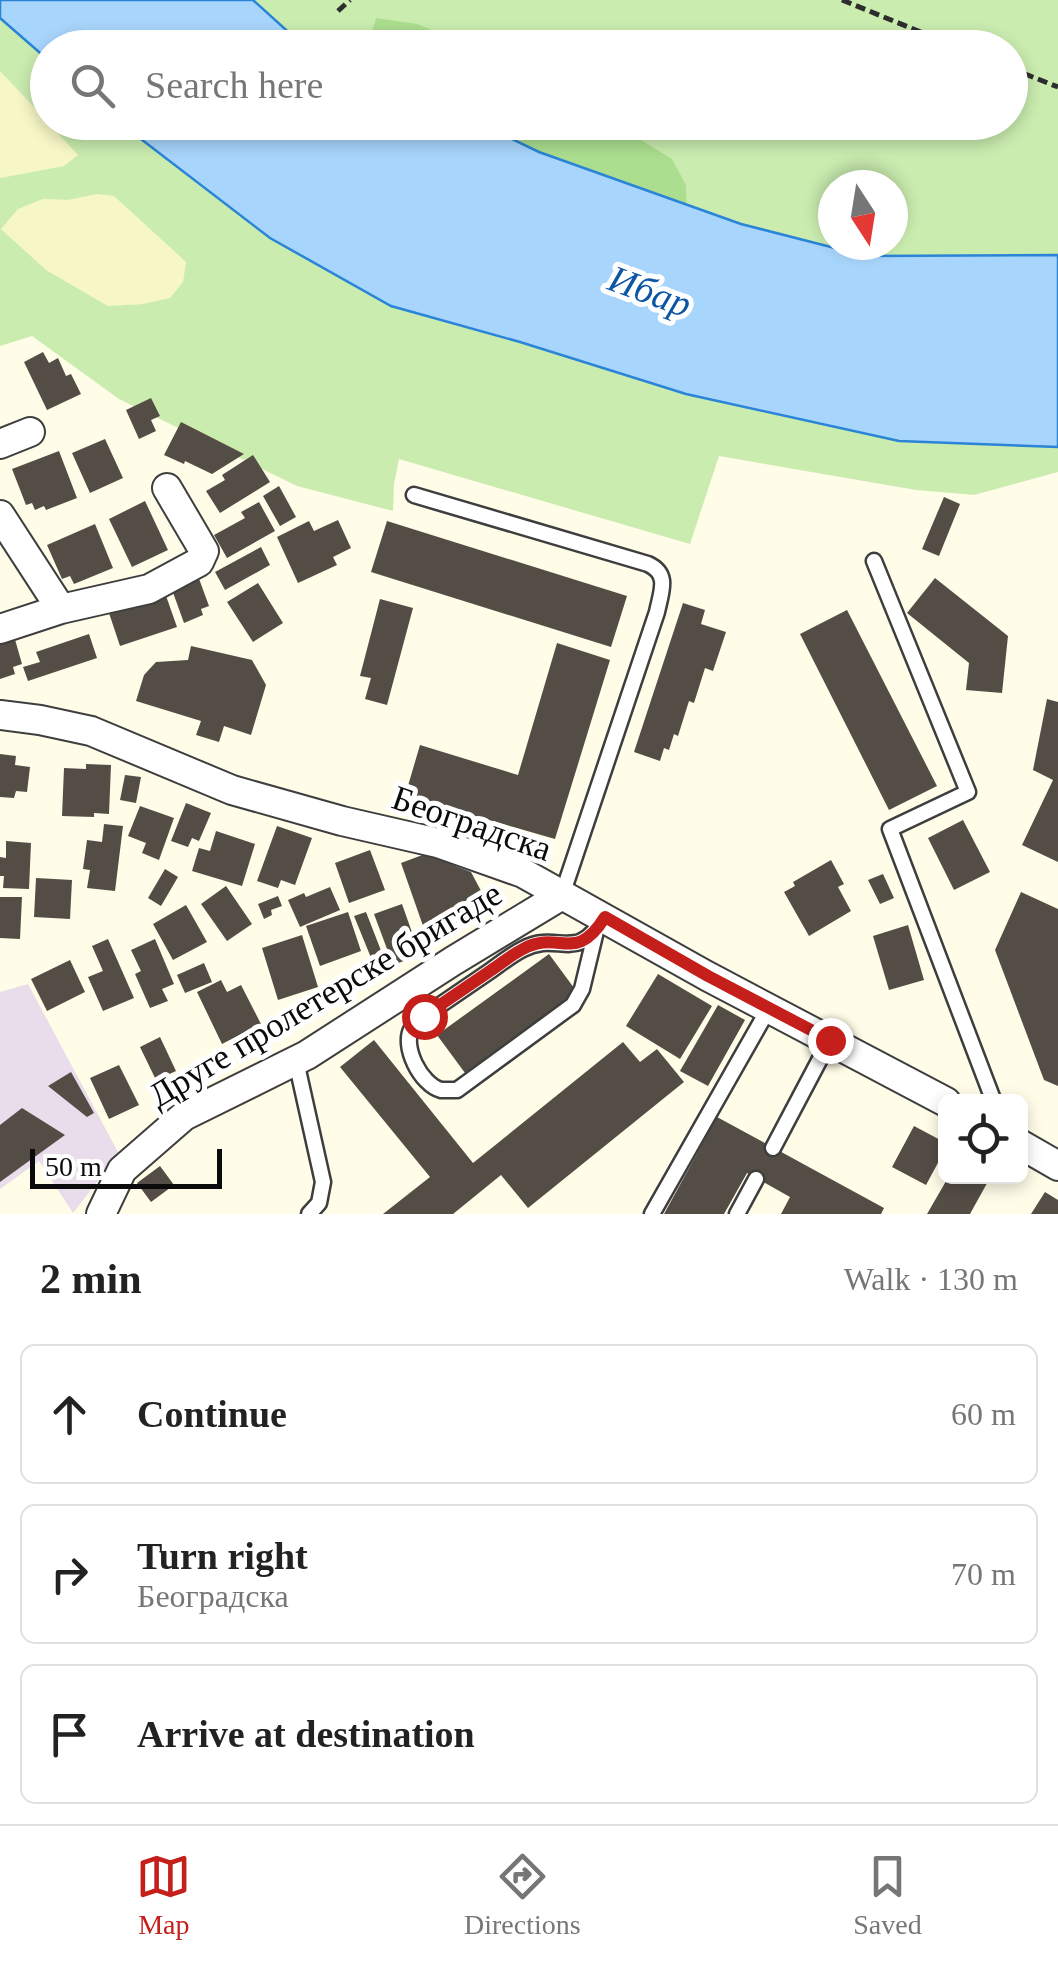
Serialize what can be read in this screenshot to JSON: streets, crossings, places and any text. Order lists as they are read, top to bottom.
{
  "streets": {
    "street": ["Београдска", "Друге пролетерске бригаде"]
  },
  "crossings": [
    ["Београдска", "Друге пролетерске бригаде"]
  ],
  "water": ["Ибар"],
  "scale_bar": "50 m",
  "north": "bottom",
  "page": {
    "search": "Search here",
    "scale": "50 m",
    "heading": ["2 min", "Walk · 130 m"],
    "list": [
      ["Continue", "60 m"],
      ["Turn right", "Београдска", "70 m"],
      "Arrive at destination"
    ],
    "nav": ["Map", "Directions", "Saved"]
  }
}
